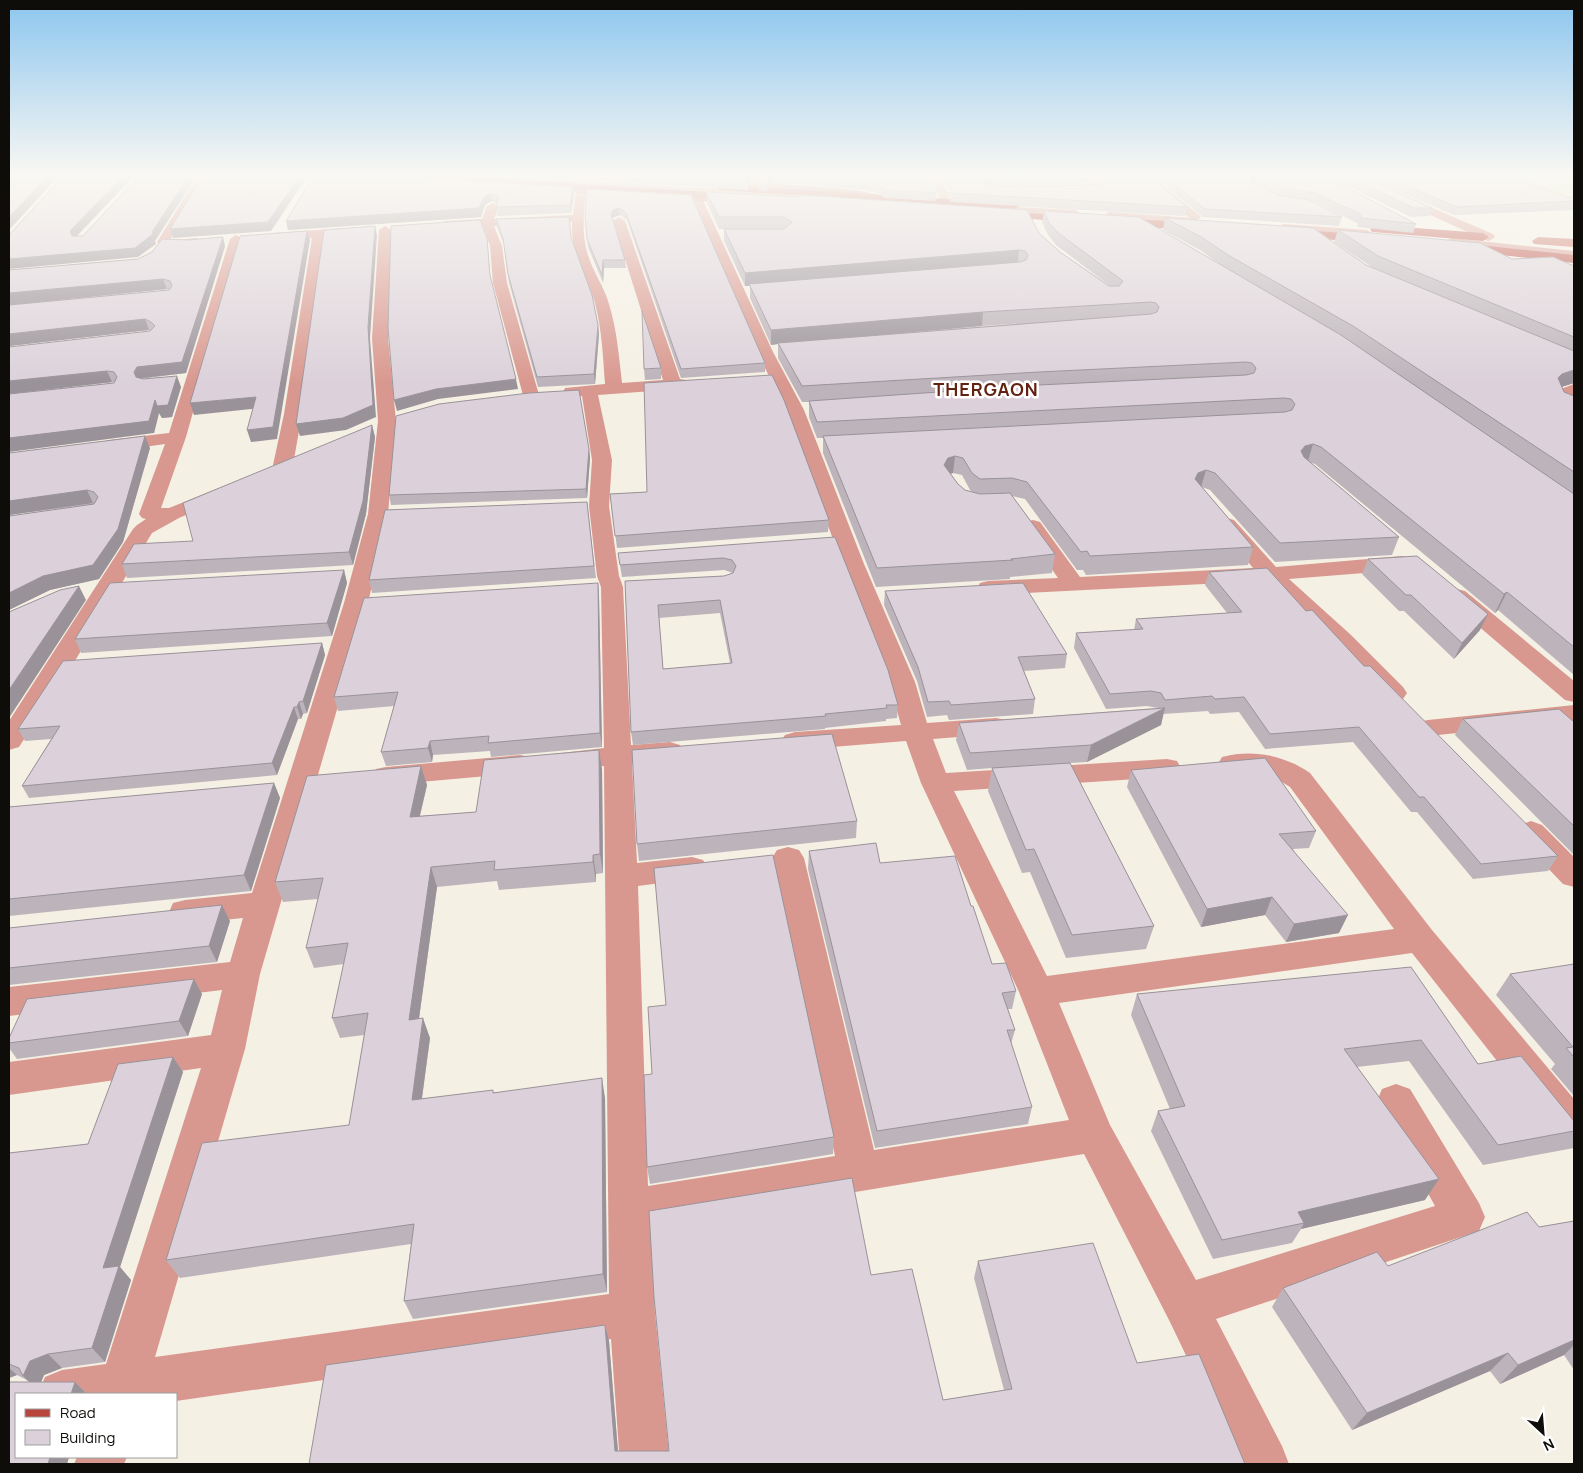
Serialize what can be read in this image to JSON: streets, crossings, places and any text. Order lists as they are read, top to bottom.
{
  "districts": ["THERGAON"],
  "legend": ["Road", "Building"],
  "north": "bottom right"
}
